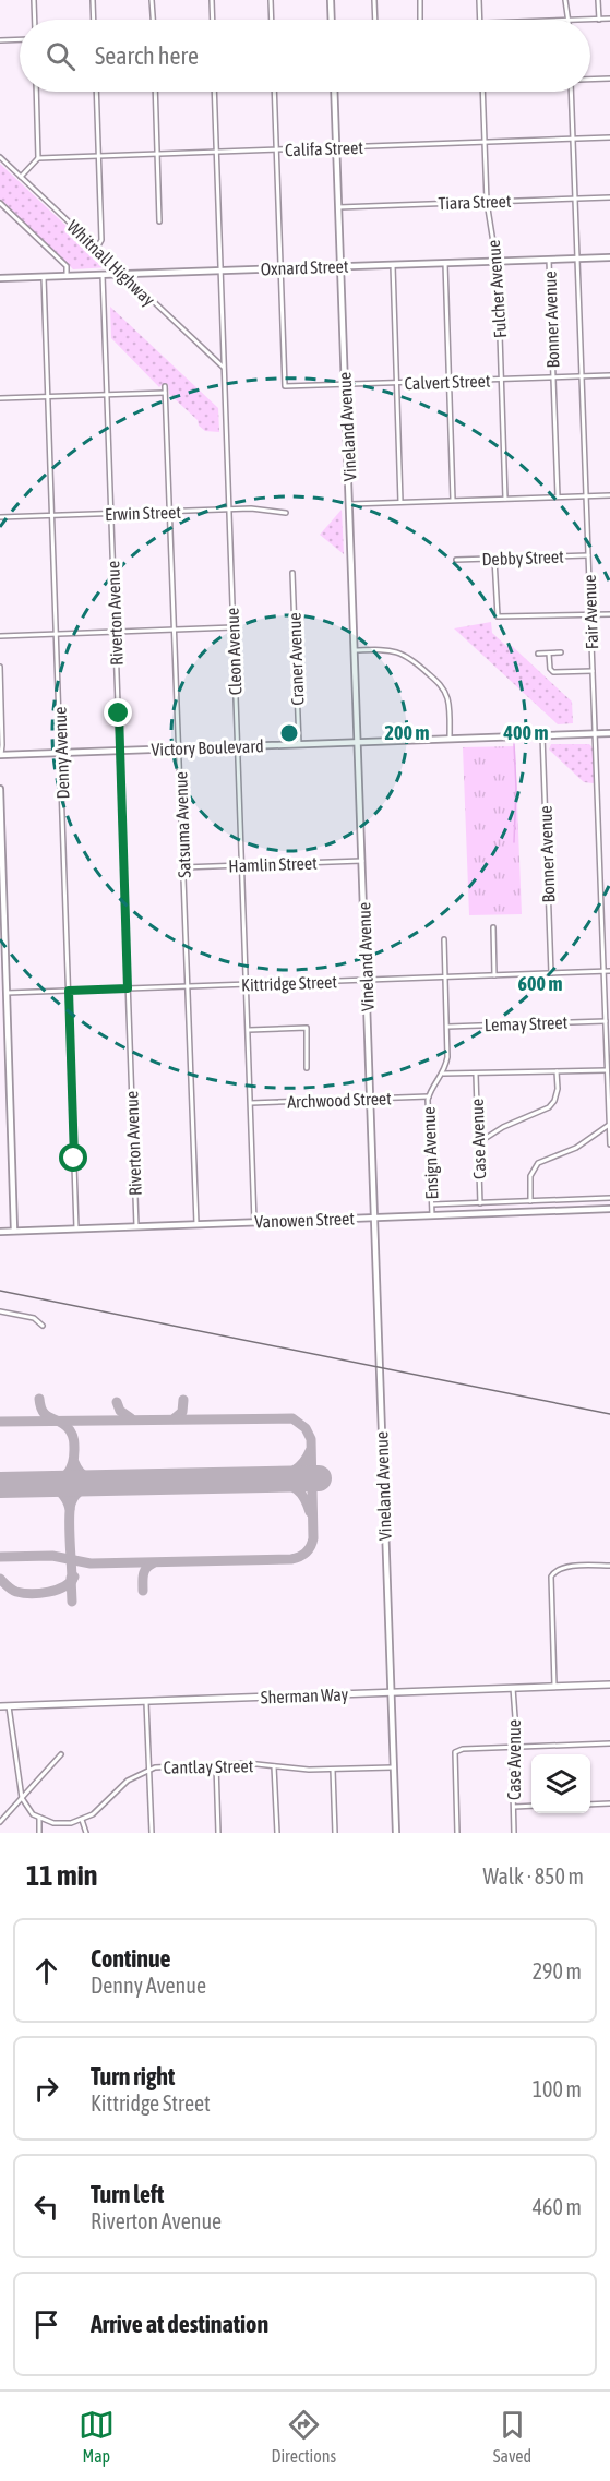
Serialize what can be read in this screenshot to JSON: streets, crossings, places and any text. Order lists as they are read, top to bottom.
{
  "streets": {
    "main road": [
      "Oxnard Street",
      "Vineland Avenue",
      "Victory Boulevard",
      "Vanowen Street",
      "Sherman Way"
    ],
    "street": [
      "Califa Street",
      "Tiara Street",
      "Whitnall Highway",
      "Fulcher Avenue",
      "Bonner Avenue",
      "Calvert Street",
      "Erwin Street",
      "Debby Street",
      "Fair Avenue",
      "Riverton Avenue",
      "Cleon Avenue",
      "Craner Avenue",
      "Denny Avenue",
      "Satsuma Avenue",
      "Hamlin Street",
      "Kittridge Street",
      "Lemay Street",
      "Archwood Street",
      "Case Avenue",
      "Ensign Avenue",
      "Cantlay Street"
    ]
  },
  "crossings": [
    ["Califa Street", "Fulcher Avenue"],
    ["Califa Street", "Vineland Avenue"],
    ["Califa Street", "Fair Avenue"],
    ["Califa Street", "Cleon Avenue"],
    ["Tiara Street", "Fulcher Avenue"],
    ["Tiara Street", "Vineland Avenue"],
    ["Tiara Street", "Fair Avenue"],
    ["Whitnall Highway", "Oxnard Street"],
    ["Whitnall Highway", "Cleon Avenue"],
    ["Oxnard Street", "Fulcher Avenue"],
    ["Oxnard Street", "Bonner Avenue"],
    ["Oxnard Street", "Calvert Street"],
    ["Oxnard Street", "Vineland Avenue"],
    ["Oxnard Street", "Fair Avenue"],
    ["Oxnard Street", "Riverton Avenue"],
    ["Oxnard Street", "Cleon Avenue"],
    ["Oxnard Street", "Denny Avenue"],
    ["Fulcher Avenue", "Calvert Street"],
    ["Bonner Avenue", "Calvert Street"],
    ["Bonner Avenue", "Victory Boulevard"],
    ["Bonner Avenue", "Kittridge Street"],
    ["Calvert Street", "Vineland Avenue"],
    ["Calvert Street", "Fair Avenue"],
    ["Vineland Avenue", "Victory Boulevard"],
    ["Vineland Avenue", "Hamlin Street"],
    ["Vineland Avenue", "Kittridge Street"],
    ["Vineland Avenue", "Archwood Street"],
    ["Vineland Avenue", "Vanowen Street"],
    ["Vineland Avenue", "Sherman Way"],
    ["Vineland Avenue", "Cantlay Street"],
    ["Erwin Street", "Riverton Avenue"],
    ["Erwin Street", "Cleon Avenue"],
    ["Erwin Street", "Denny Avenue"],
    ["Erwin Street", "Satsuma Avenue"],
    ["Debby Street", "Fair Avenue"],
    ["Fair Avenue", "Victory Boulevard"],
    ["Fair Avenue", "Kittridge Street"],
    ["Fair Avenue", "Lemay Street"],
    ["Riverton Avenue", "Victory Boulevard"],
    ["Riverton Avenue", "Kittridge Street"],
    ["Riverton Avenue", "Vanowen Street"],
    ["Cleon Avenue", "Victory Boulevard"],
    ["Cleon Avenue", "Hamlin Street"],
    ["Cleon Avenue", "Kittridge Street"],
    ["Cleon Avenue", "Archwood Street"],
    ["Cleon Avenue", "Vanowen Street"],
    ["Craner Avenue", "Victory Boulevard"],
    ["Victory Boulevard", "Denny Avenue"],
    ["Victory Boulevard", "Satsuma Avenue"],
    ["Denny Avenue", "Kittridge Street"],
    ["Denny Avenue", "Vanowen Street"],
    ["Satsuma Avenue", "Hamlin Street"],
    ["Satsuma Avenue", "Kittridge Street"],
    ["Satsuma Avenue", "Vanowen Street"],
    ["Kittridge Street", "Ensign Avenue"],
    ["Lemay Street", "Ensign Avenue"],
    ["Archwood Street", "Ensign Avenue"],
    ["Case Avenue", "Sherman Way"],
    ["Ensign Avenue", "Vanowen Street"]
  ],
  "page": {
    "search": "Search here",
    "heading": ["11 min", "Walk · 850 m"],
    "list": [
      ["Continue", "Denny Avenue", "290 m"],
      ["Turn right", "Kittridge Street", "100 m"],
      ["Turn left", "Riverton Avenue", "460 m"],
      "Arrive at destination"
    ],
    "nav": ["Map", "Directions", "Saved"]
  },
  "rings": ["200 m", "400 m", "600 m"]
}
